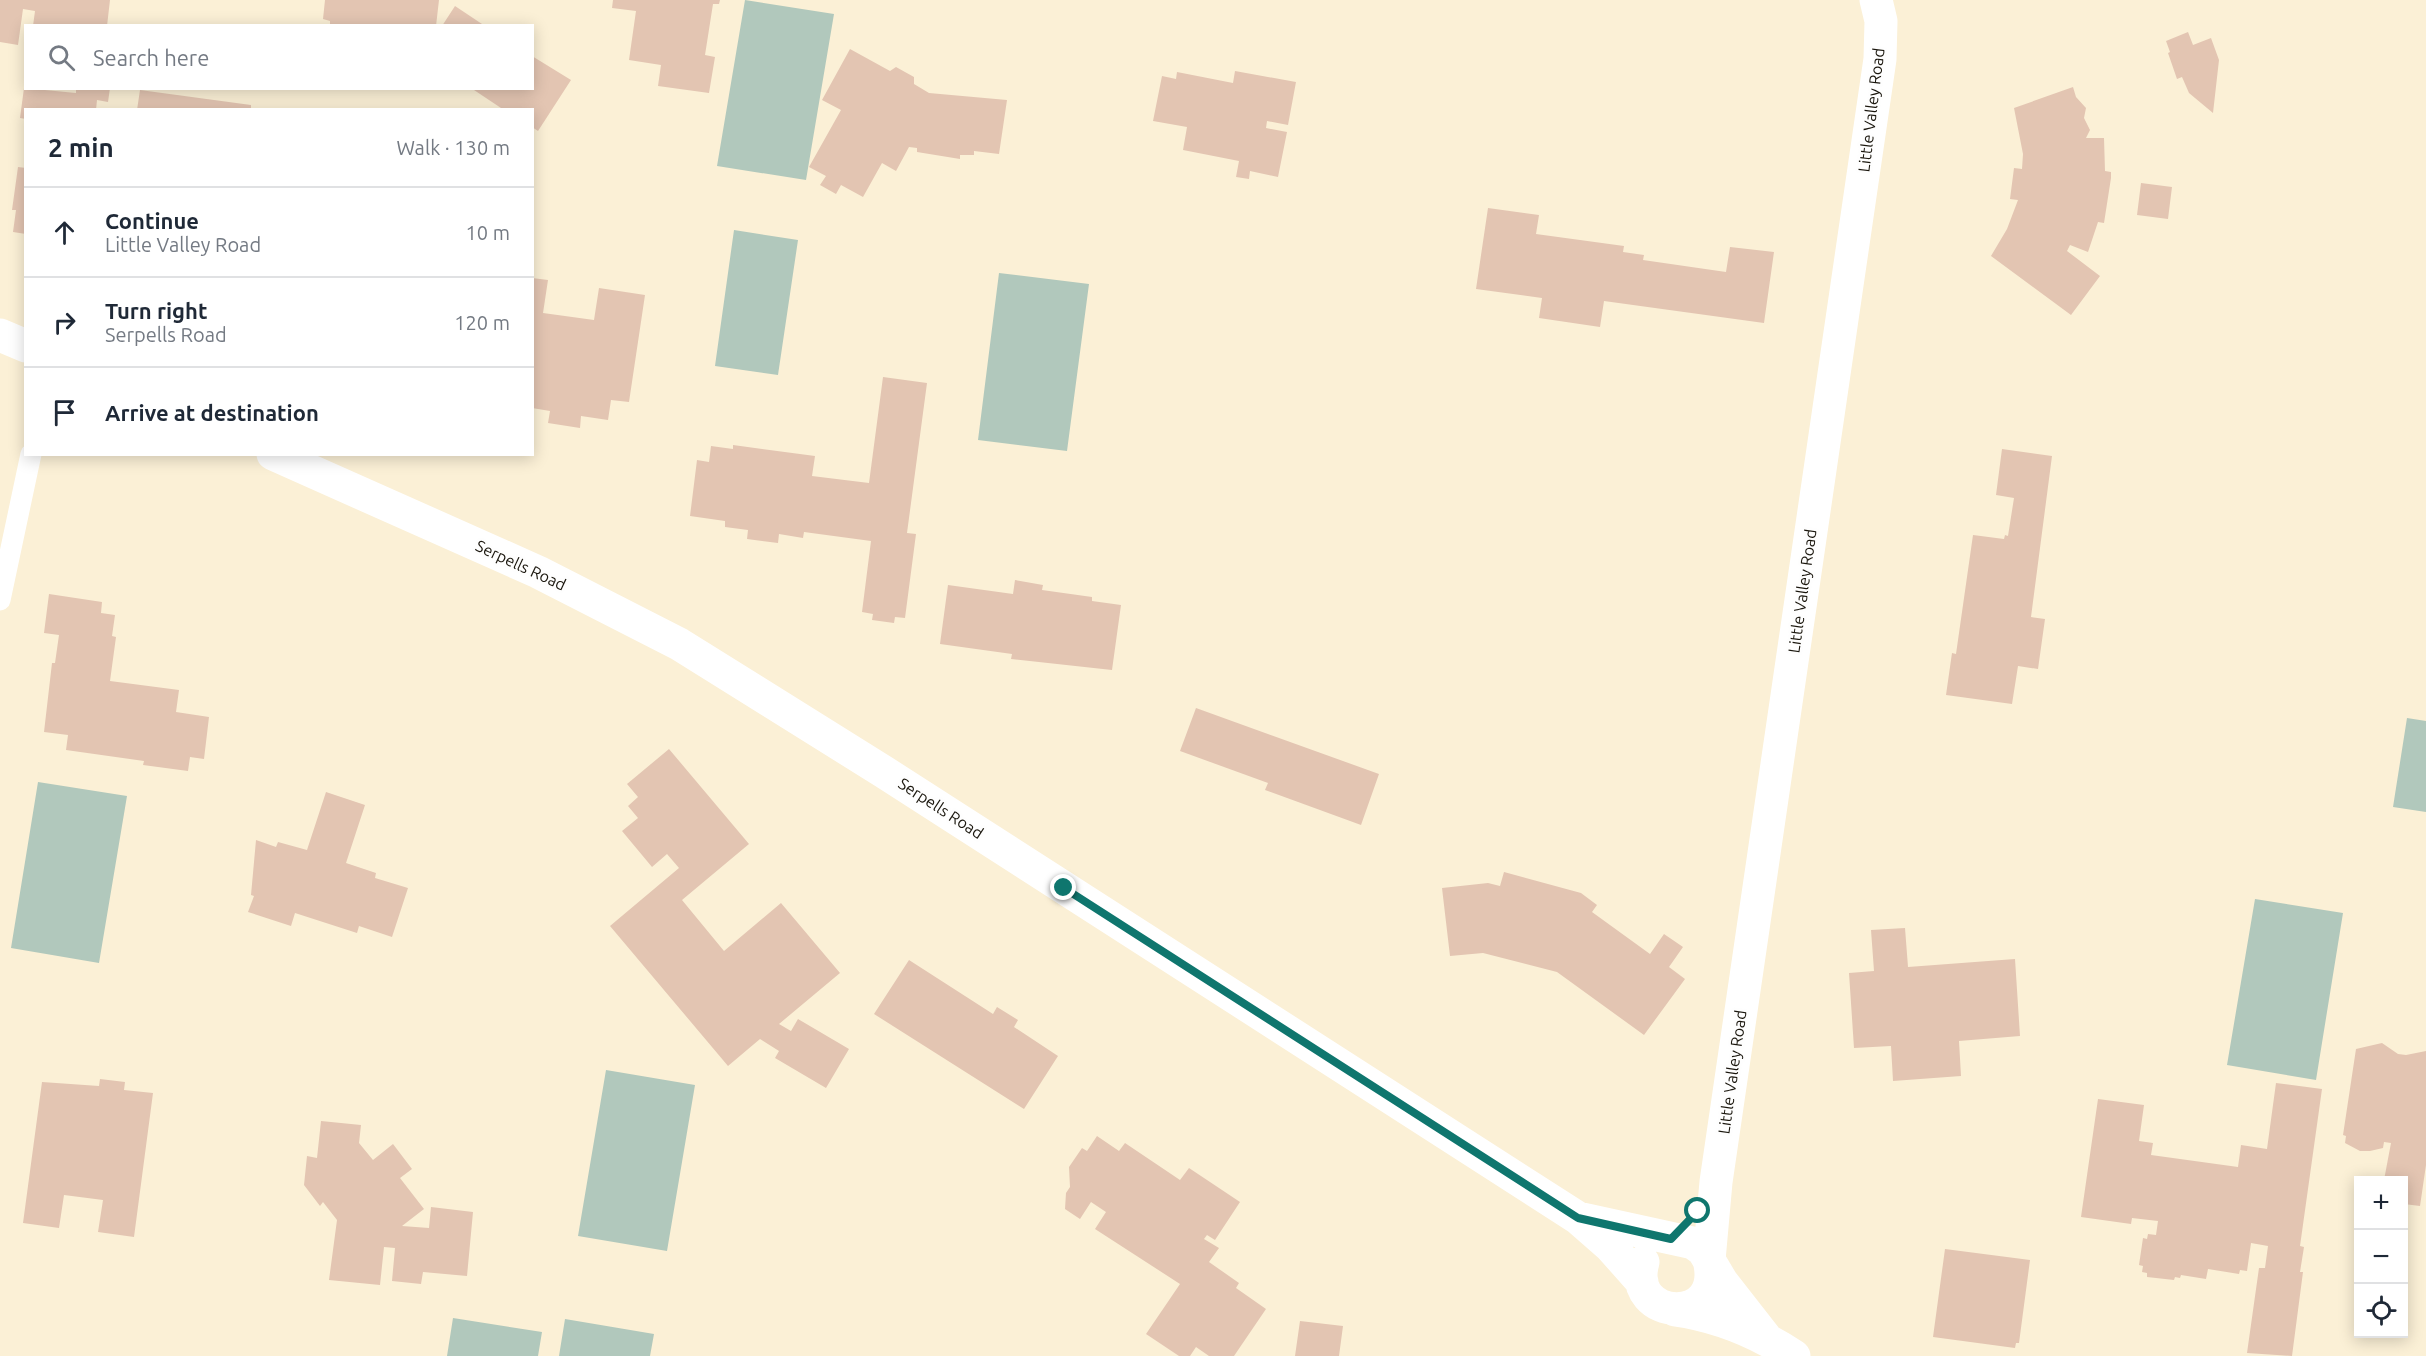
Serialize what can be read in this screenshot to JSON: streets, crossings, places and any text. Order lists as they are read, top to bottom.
{
  "streets": {
    "street": ["Little Valley Road", "Serpells Road"]
  },
  "crossings": [
    ["Little Valley Road", "Serpells Road"]
  ],
  "page": {
    "search": "Search here",
    "heading": ["2 min", "Walk · 130 m"],
    "list": [
      ["Continue", "Little Valley Road", "10 m"],
      ["Turn right", "Serpells Road", "120 m"],
      "Arrive at destination"
    ],
    "map_buttons": ["+", "−"]
  }
}
